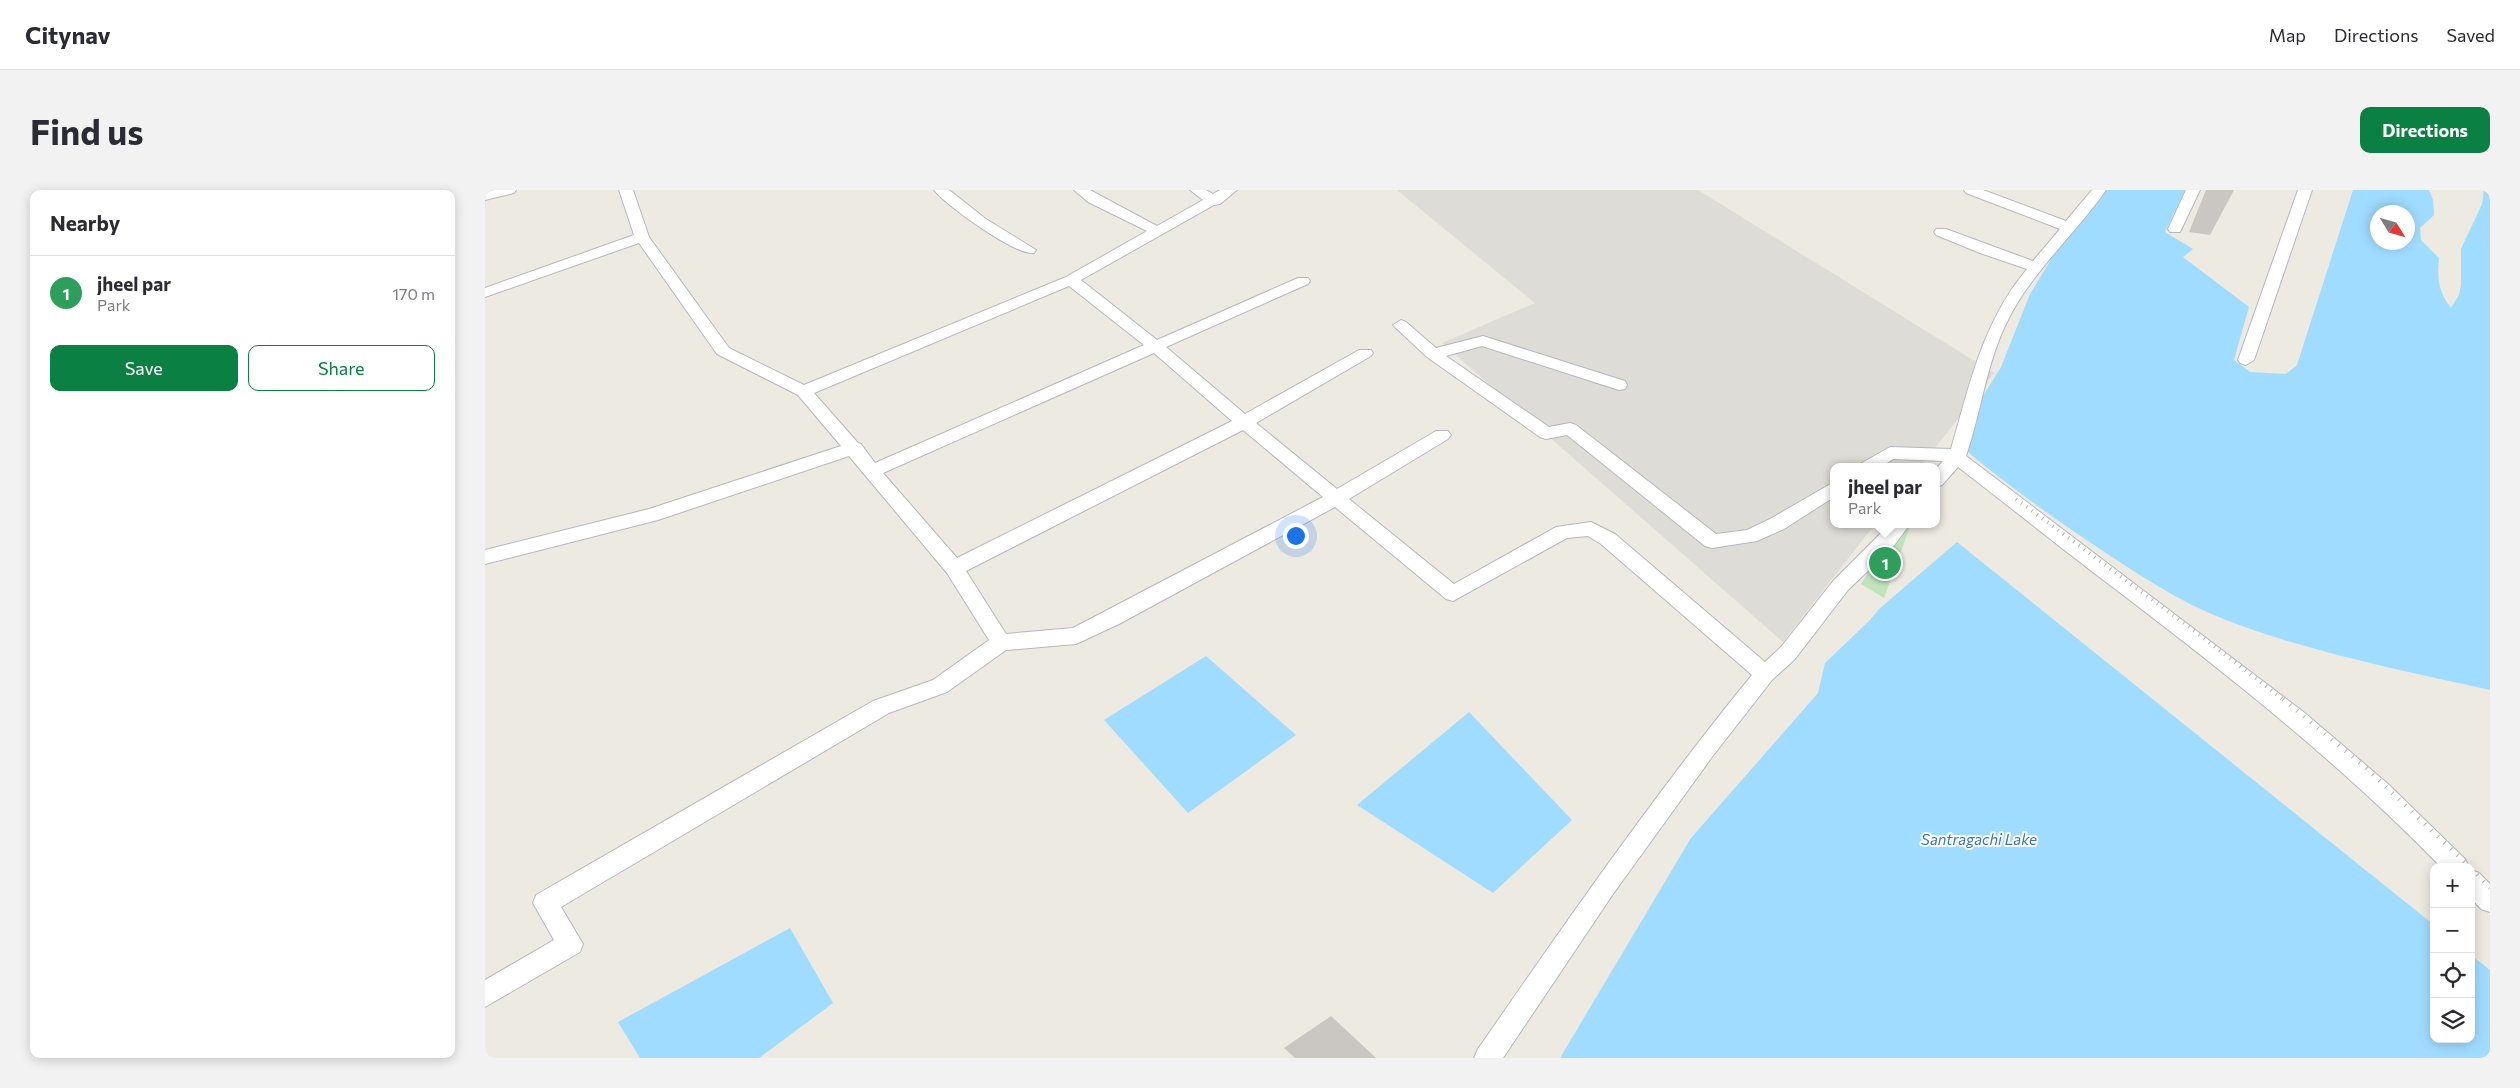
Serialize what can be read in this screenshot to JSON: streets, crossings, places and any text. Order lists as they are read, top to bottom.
{
  "water": ["Santragachi Lake"],
  "north": "bottom right",
  "page": {
    "header": "Citynav",
    "nav": ["Map", "Directions", "Saved"],
    "buttons": [
      "Directions",
      ["Save", "Share"]
    ],
    "title": "Find us",
    "heading": "Nearby",
    "list": [
      {
        "mark": "1",
        "name": "jheel par",
        "note": "Park",
        "value": "170 m"
      }
    ],
    "popup": ["jheel par", "Park"],
    "pins": "1",
    "map_buttons": ["+", "−"]
  }
}
